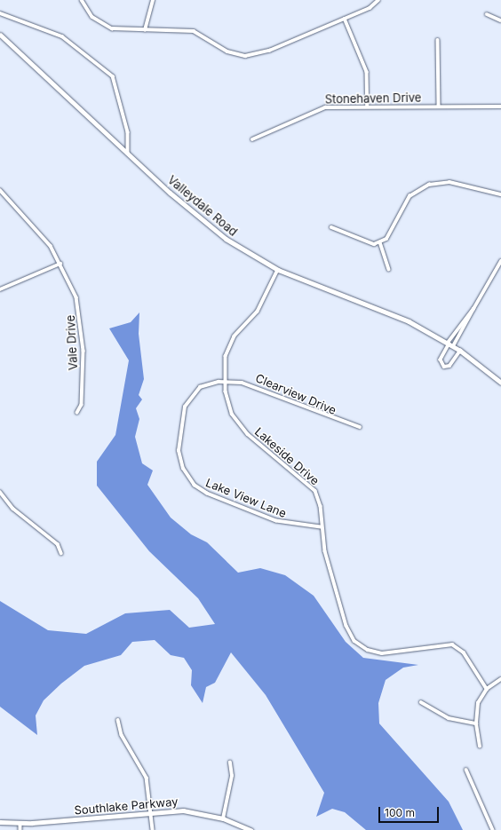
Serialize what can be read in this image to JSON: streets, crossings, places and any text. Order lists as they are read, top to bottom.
{
  "streets": {
    "main road": ["Valleydale Road", "Southlake Parkway"],
    "street": [
      "Stonehaven Drive",
      "Vale Drive",
      "Clearview Drive",
      "Lakeside Drive",
      "Lake View Lane"
    ]
  },
  "crossings": [
    ["Valleydale Road", "Lakeside Drive"],
    ["Clearview Drive", "Lakeside Drive"],
    ["Clearview Drive", "Lake View Lane"],
    ["Lakeside Drive", "Lake View Lane"]
  ],
  "scale_bar": "100 m"
}
